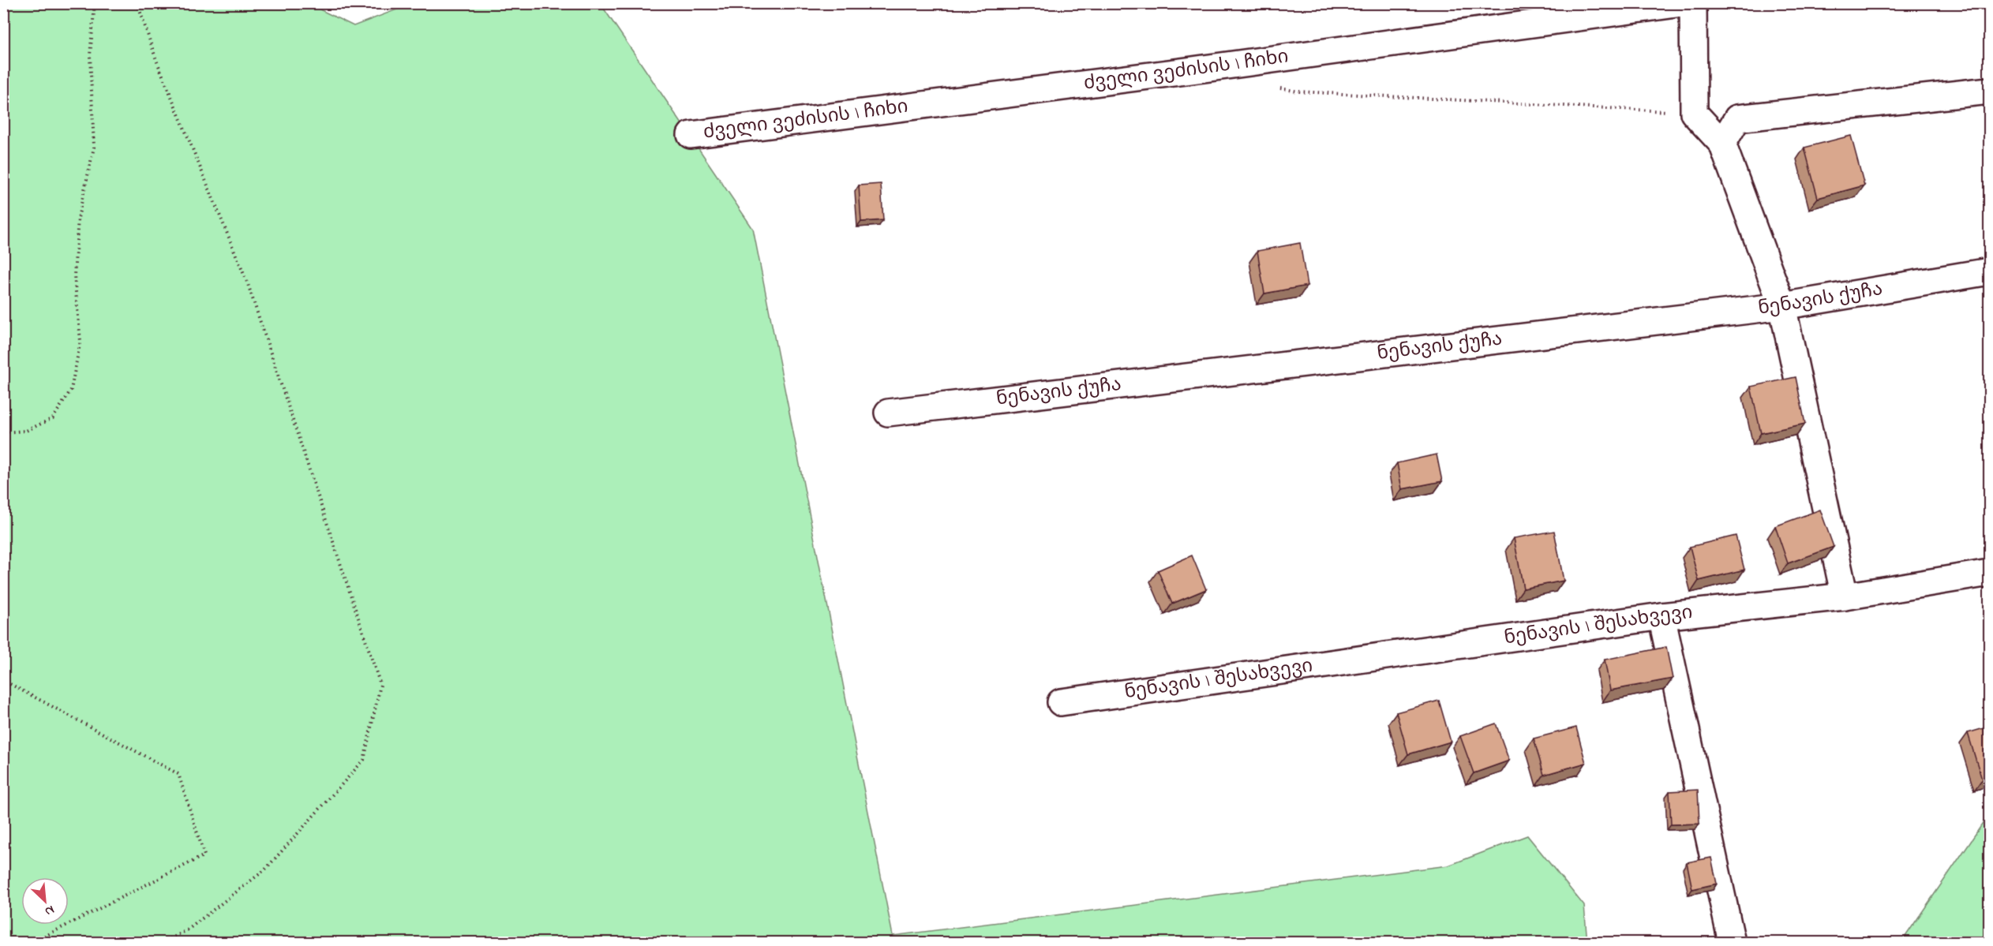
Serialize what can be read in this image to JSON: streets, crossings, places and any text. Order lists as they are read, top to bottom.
{
  "streets": {
    "street": ["ძველი ვეძისის I ჩიხი", "ნენავის ქუჩა", "ნენავის I შესახვევი"]
  },
  "north": "bottom right"
}
